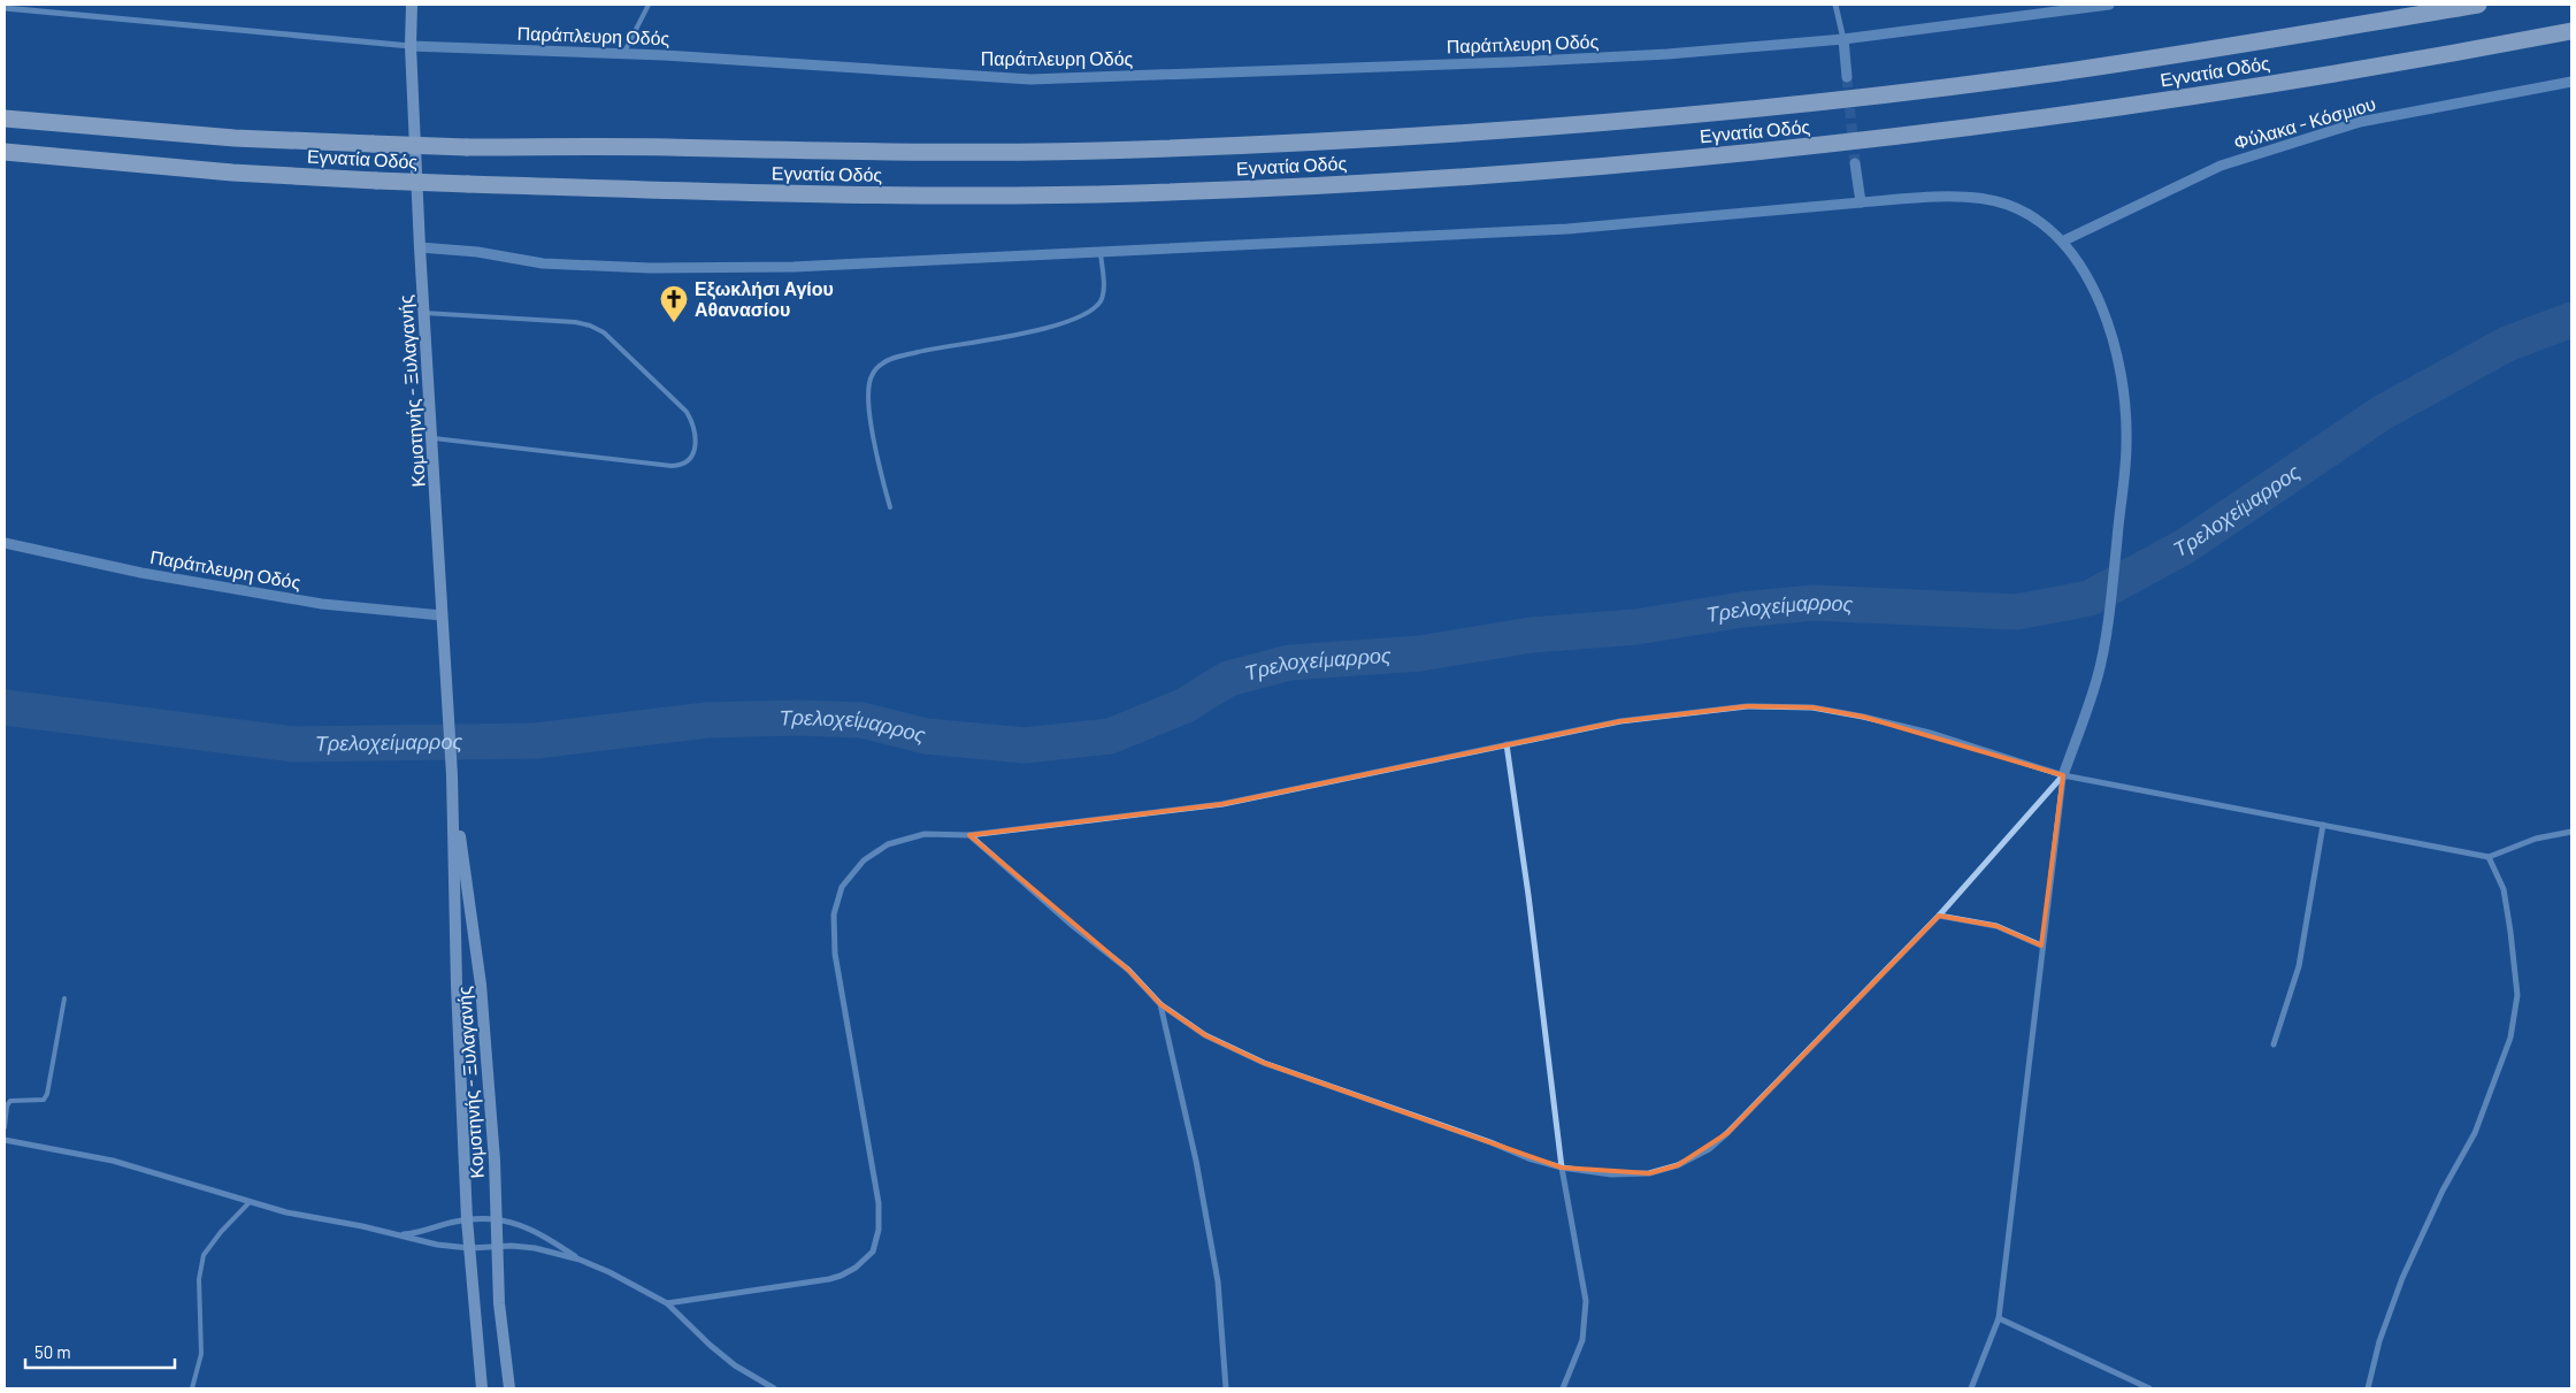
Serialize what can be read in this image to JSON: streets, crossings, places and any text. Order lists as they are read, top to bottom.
{
  "streets": {
    "highway": ["Εγνατία Οδός"],
    "main road": ["Κομοτηνής - Ξυλαγανής"],
    "street": ["Παράπλευρη Οδός", "Φύλακα - Κόσμιου"]
  },
  "crossings": [
    ["Παράπλευρη Οδός", "Κομοτηνής - Ξυλαγανής"]
  ],
  "water": ["Τρελοχείμαρρος"],
  "places": {
    "church": ["Εξωκλήσι Αγίου Αθανασίου"]
  },
  "scale_bar": "50 m"
}
